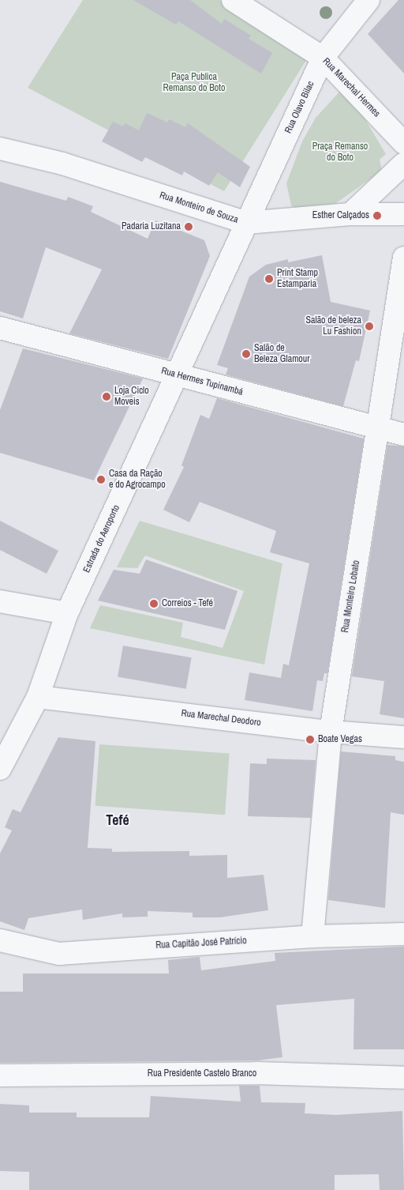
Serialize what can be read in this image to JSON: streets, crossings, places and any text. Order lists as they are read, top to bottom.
{
  "streets": {
    "street": [
      "Rua Marechal Hermes",
      "Rua Olavo Bilac",
      "Rua Monteiro de Souza",
      "Rua Hermes Tupinambá",
      "Estrada do Aeroporto",
      "Rua Monteiro Lobato",
      "Rua Marechal Deodoro",
      "Rua Capitão José Patrício",
      "Rua Presidente Castelo Branco"
    ]
  },
  "crossings": [
    ["Rua Marechal Hermes", "Rua Olavo Bilac"],
    ["Rua Olavo Bilac", "Rua Monteiro de Souza"],
    ["Rua Olavo Bilac", "Estrada do Aeroporto"],
    ["Rua Monteiro de Souza", "Estrada do Aeroporto"],
    ["Rua Hermes Tupinambá", "Estrada do Aeroporto"],
    ["Rua Hermes Tupinambá", "Rua Monteiro Lobato"],
    ["Estrada do Aeroporto", "Rua Marechal Deodoro"],
    ["Rua Monteiro Lobato", "Rua Marechal Deodoro"],
    ["Rua Monteiro Lobato", "Rua Capitão José Patrício"]
  ],
  "districts": ["Tefé"],
  "parks": ["Paça Publica Remanso do Boto", "Praça Remanso do Boto"],
  "places": [
    "Esther Calçados",
    "Padaria Luzitana",
    "Print Stamp Estamparia",
    "Salão de beleza Lu Fashion",
    "Salão de Beleza Glamour",
    "Loja Ciclo Moveis",
    "Casa da Ração e do Agrocampo",
    "Correios - Tefé",
    "Boate Vegas"
  ]
}
